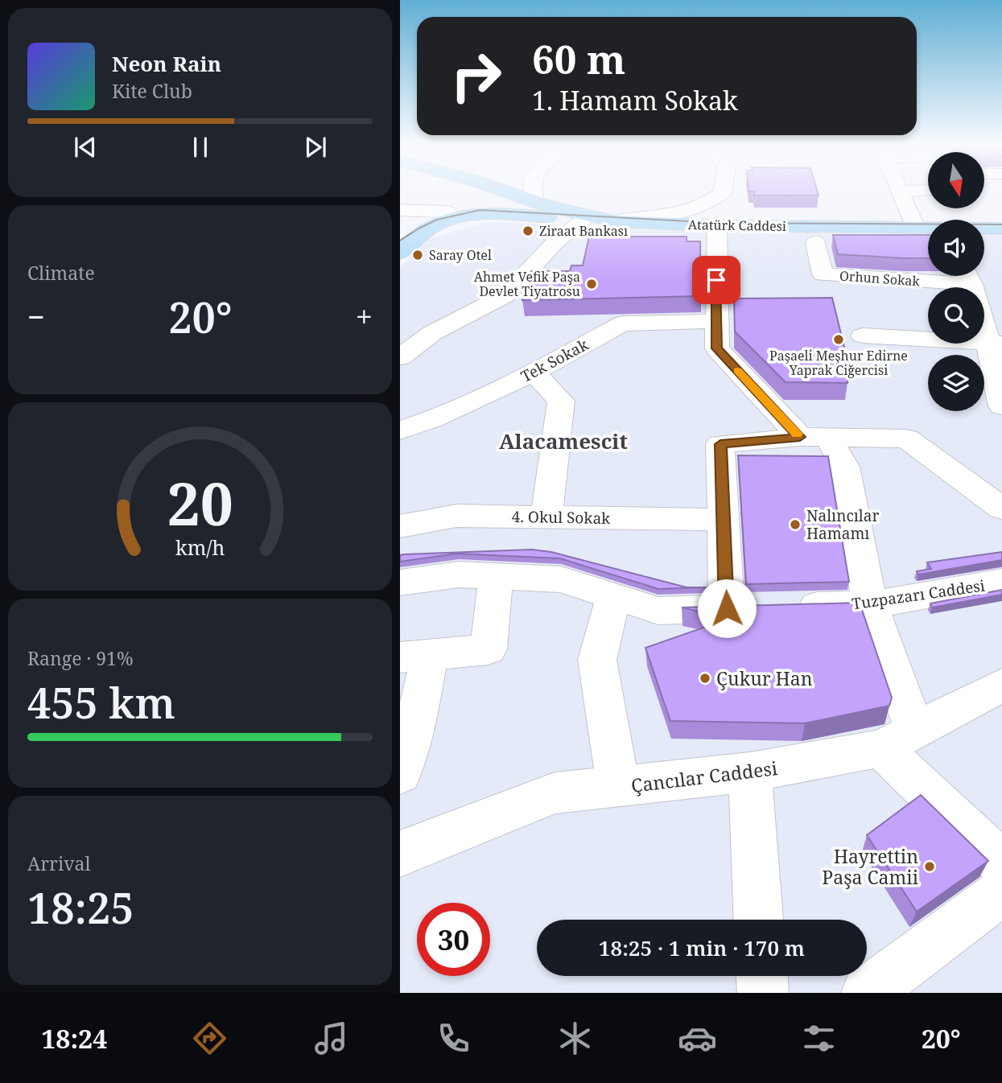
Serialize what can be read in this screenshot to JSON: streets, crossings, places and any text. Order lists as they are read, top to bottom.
{
  "streets": {
    "main road": ["Atatürk Caddesi"],
    "street": [
      "Orhun Sokak",
      "Tek Sokak",
      "4. Okul Sokak",
      "Tuzpazarı Caddesi",
      "Çancılar Caddesi"
    ]
  },
  "districts": ["Alacamescit"],
  "places": [
    "Ziraat Bankası",
    "Saray Otel",
    "Ahmet Vefik Paşa Devlet Tiyatrosu",
    "Paşaeli Meşhur Edirne Yaprak Ciğercisi",
    "Nalıncılar Hamamı",
    "Çukur Han",
    "Hayrettin Paşa Camii"
  ],
  "north": "bottom",
  "page": {
    "turn": ["60 m", "1. Hamam Sokak"],
    "song": ["Neon Rain", "Kite Club"],
    "tile": [
      "Climate",
      ["Range · 91%", "455 km"],
      ["Arrival", "18:25"]
    ],
    "heat": ["−", "20°", "+"],
    "limit": "30",
    "trip": "18:25 · 1 min · 170 m",
    "tabs": ["18:24", "20°"],
    "gauge": ["20", "km/h"]
  }
}
